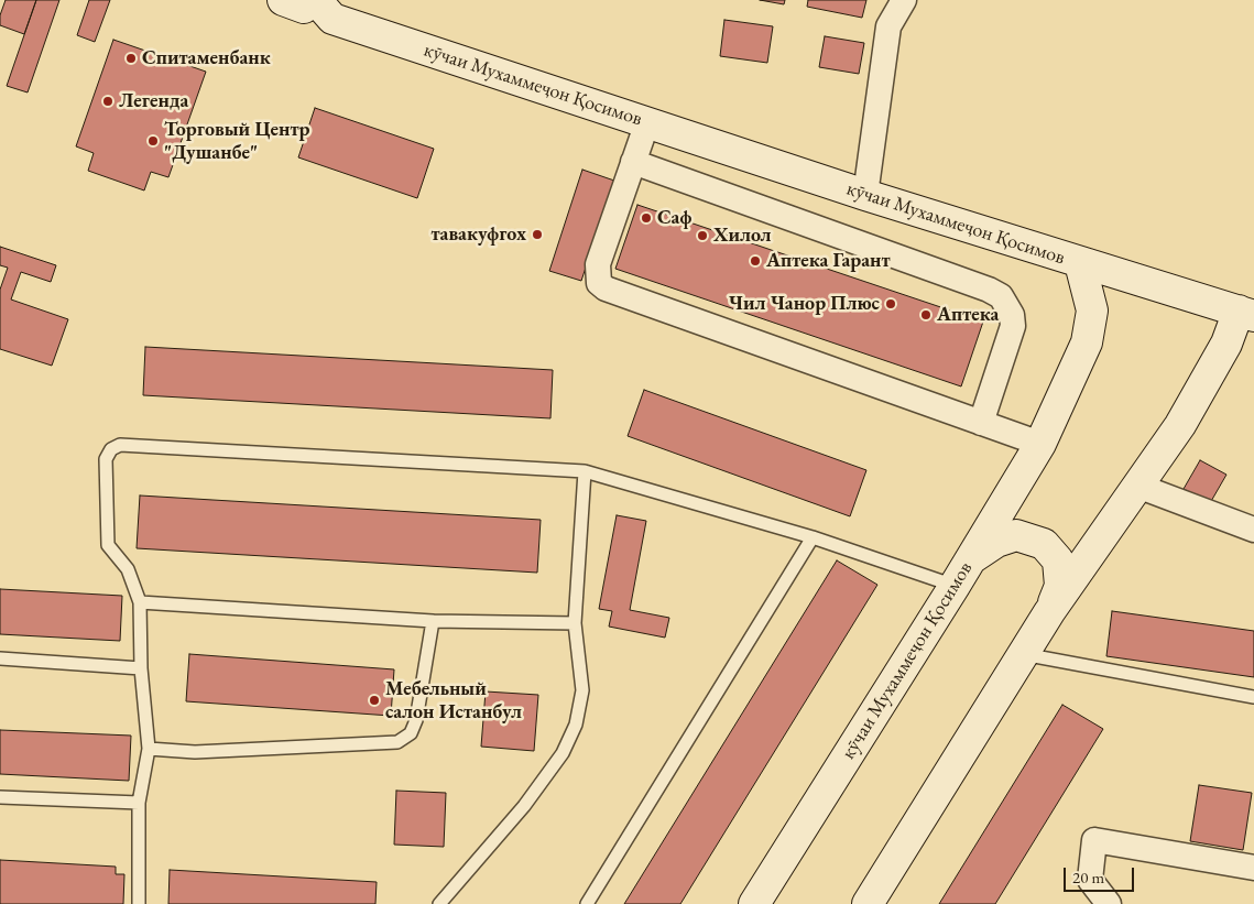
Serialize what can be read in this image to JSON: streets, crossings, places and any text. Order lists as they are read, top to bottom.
{
  "streets": {
    "street": ["кӯчаи Мухаммеҷон Қосимов"]
  },
  "places": [
    "Спитаменбанк",
    "Легенда",
    "Торговый Центр \"Душанбе\"",
    "Саф",
    "тавакуфгох",
    "Хилол",
    "Аптека Гарант",
    "Чил Чанор Плюс",
    "Аптека",
    "Мебельный салон Истанбул"
  ],
  "scale_bar": "20 m"
}
